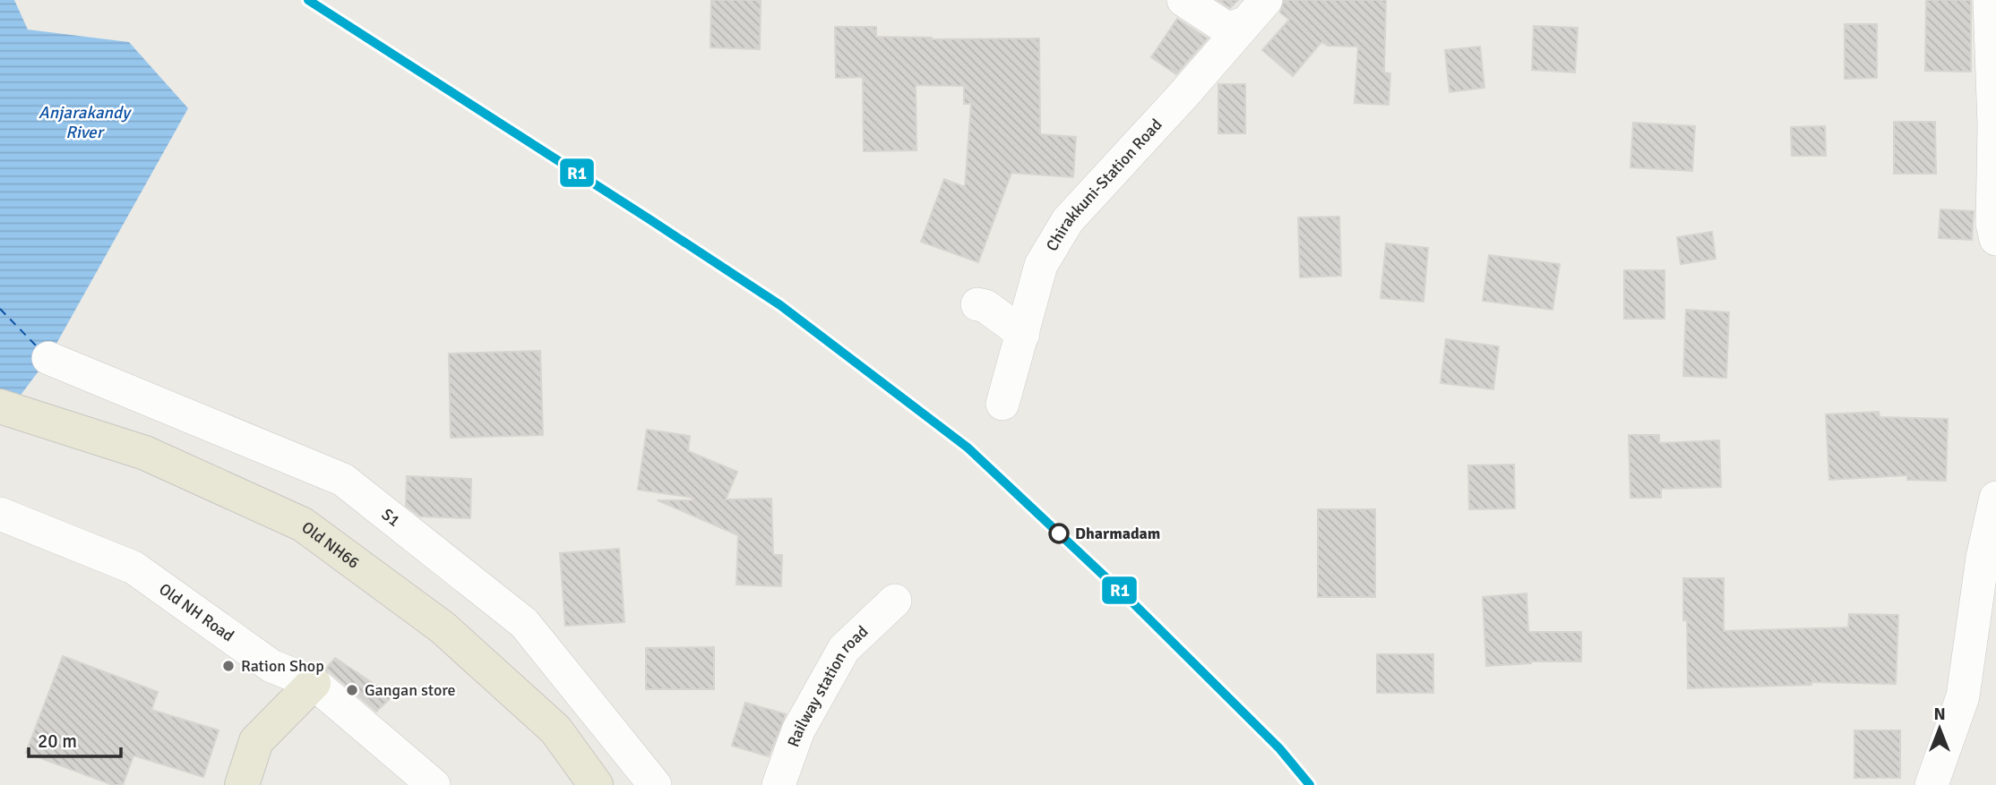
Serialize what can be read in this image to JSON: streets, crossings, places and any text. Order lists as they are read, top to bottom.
{
  "streets": {
    "main road": ["Old NH66"],
    "street": [
      "Chirakkuni-Station Road",
      "S1",
      "Old NH Road",
      "Railway station road"
    ]
  },
  "water": ["Anjarakandy River"],
  "places": ["Dharmadam", "Ration Shop", "Gangan store"],
  "lines": ["transit line R1"],
  "scale_bar": "20 m",
  "north": "top"
}
